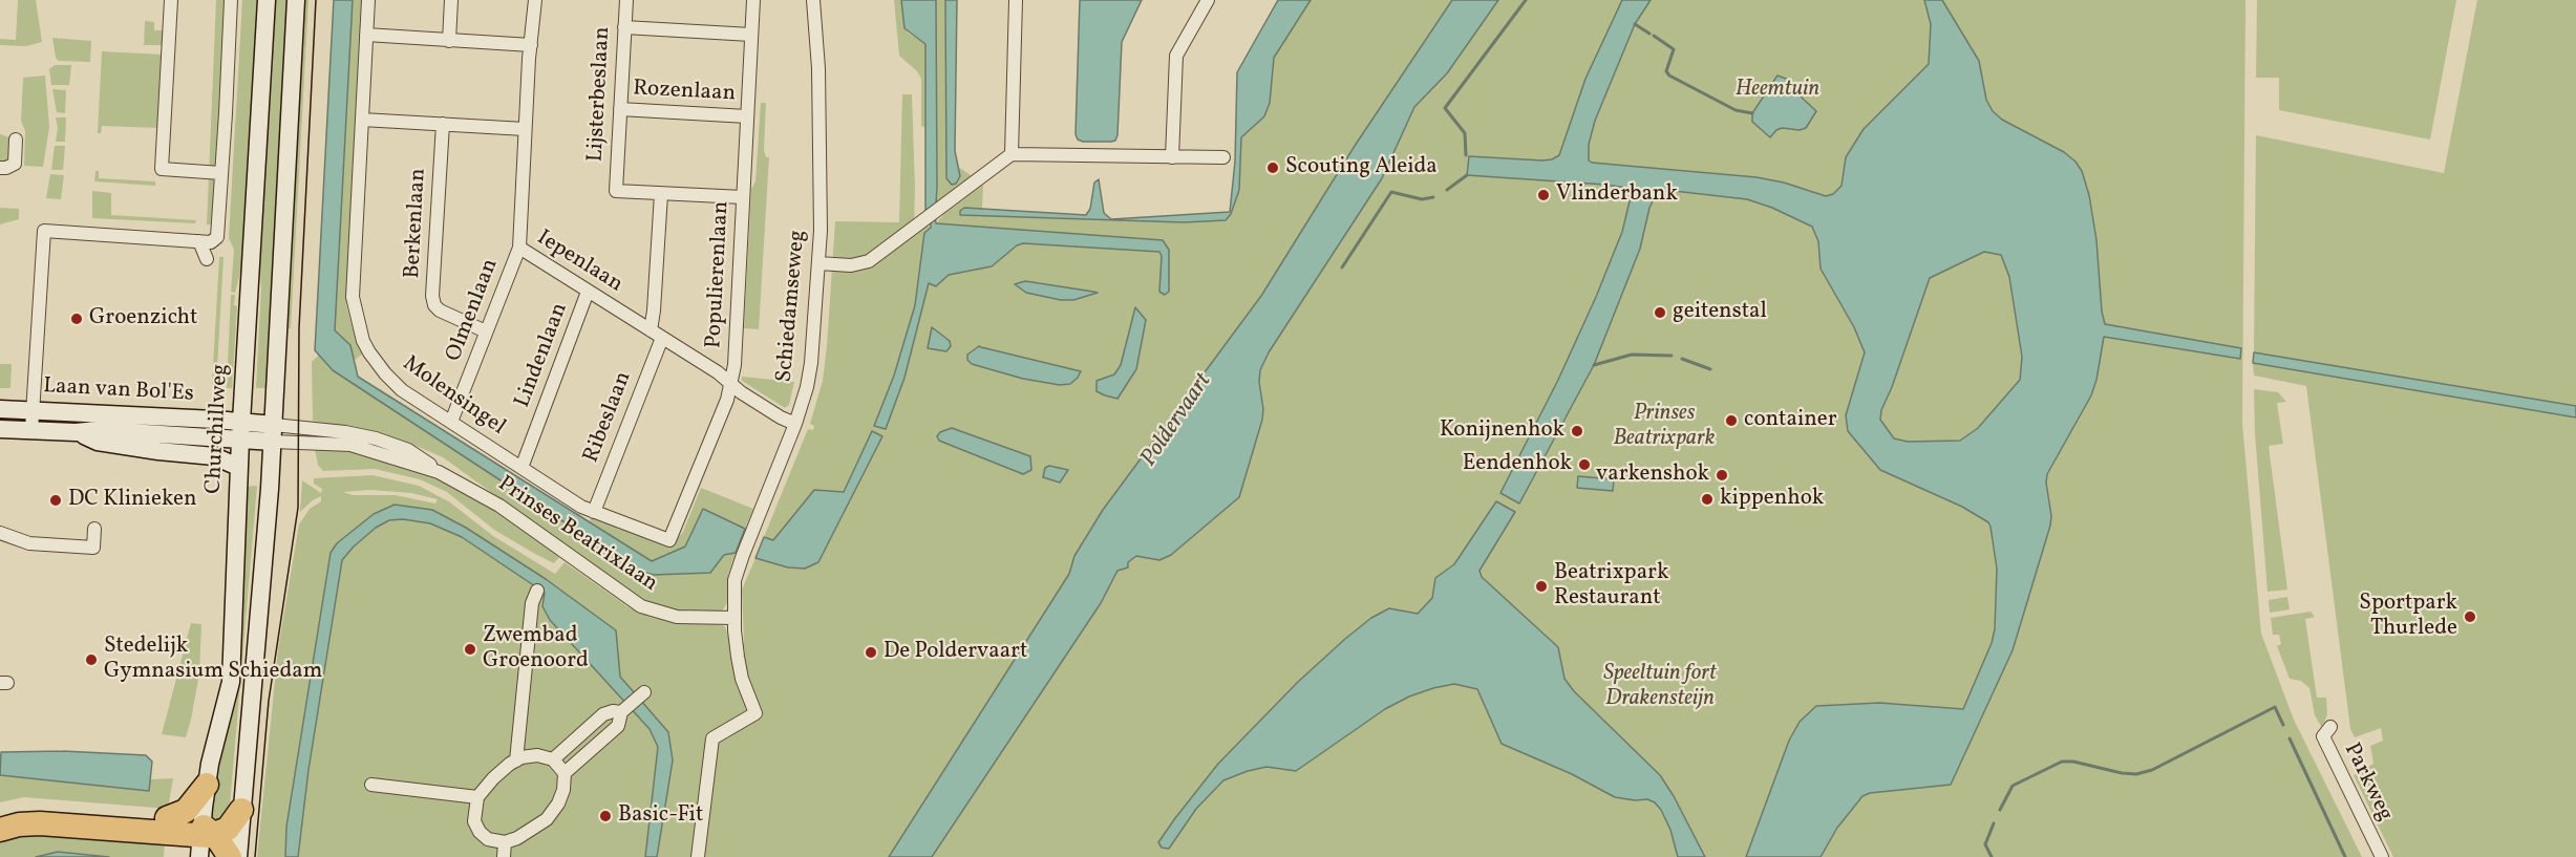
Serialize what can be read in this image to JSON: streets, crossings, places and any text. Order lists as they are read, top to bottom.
{
  "streets": {
    "main road": ["Laan van Bol'Es", "Churchillweg"],
    "street": [
      "Rozenlaan",
      "Lijsterbeslaan",
      "Berkenlaan",
      "Iepenlaan",
      "Populierenlaan",
      "Schiedamseweg",
      "Olmenlaan",
      "Lindenlaan",
      "Molensingel",
      "Ribeslaan",
      "Prinses Beatrixlaan",
      "Parkweg"
    ]
  },
  "crossings": [
    ["Rozenlaan", "Lijsterbeslaan"],
    ["Rozenlaan", "Populierenlaan"],
    ["Lijsterbeslaan", "Ribeslaan"],
    ["Berkenlaan", "Olmenlaan"],
    ["Iepenlaan", "Populierenlaan"],
    ["Iepenlaan", "Schiedamseweg"],
    ["Iepenlaan", "Olmenlaan"],
    ["Iepenlaan", "Lindenlaan"],
    ["Iepenlaan", "Ribeslaan"],
    ["Populierenlaan", "Molensingel"],
    ["Schiedamseweg", "Prinses Beatrixlaan"],
    ["Olmenlaan", "Molensingel"],
    ["Lindenlaan", "Molensingel"],
    ["Laan van Bol'Es", "Churchillweg"],
    ["Laan van Bol'Es", "Prinses Beatrixlaan"],
    ["Molensingel", "Ribeslaan"]
  ],
  "water": ["Poldervaart"],
  "parks": ["Heemtuin", "Prinses Beatrixpark", "Speeltuin fort Drakensteijn"],
  "places": [
    "Scouting Aleida",
    "Vlinderbank",
    "geitenstal",
    "Groenzicht",
    "container",
    "Konijnenhok",
    "Eendenhok",
    "varkenshok",
    "kippenhok",
    "DC Klinieken",
    "Beatrixpark Restaurant",
    "Sportpark Thurlede",
    "Zwembad Groenoord",
    "De Poldervaart",
    "Stedelijk Gymnasium Schiedam",
    "Basic-Fit"
  ]
}
